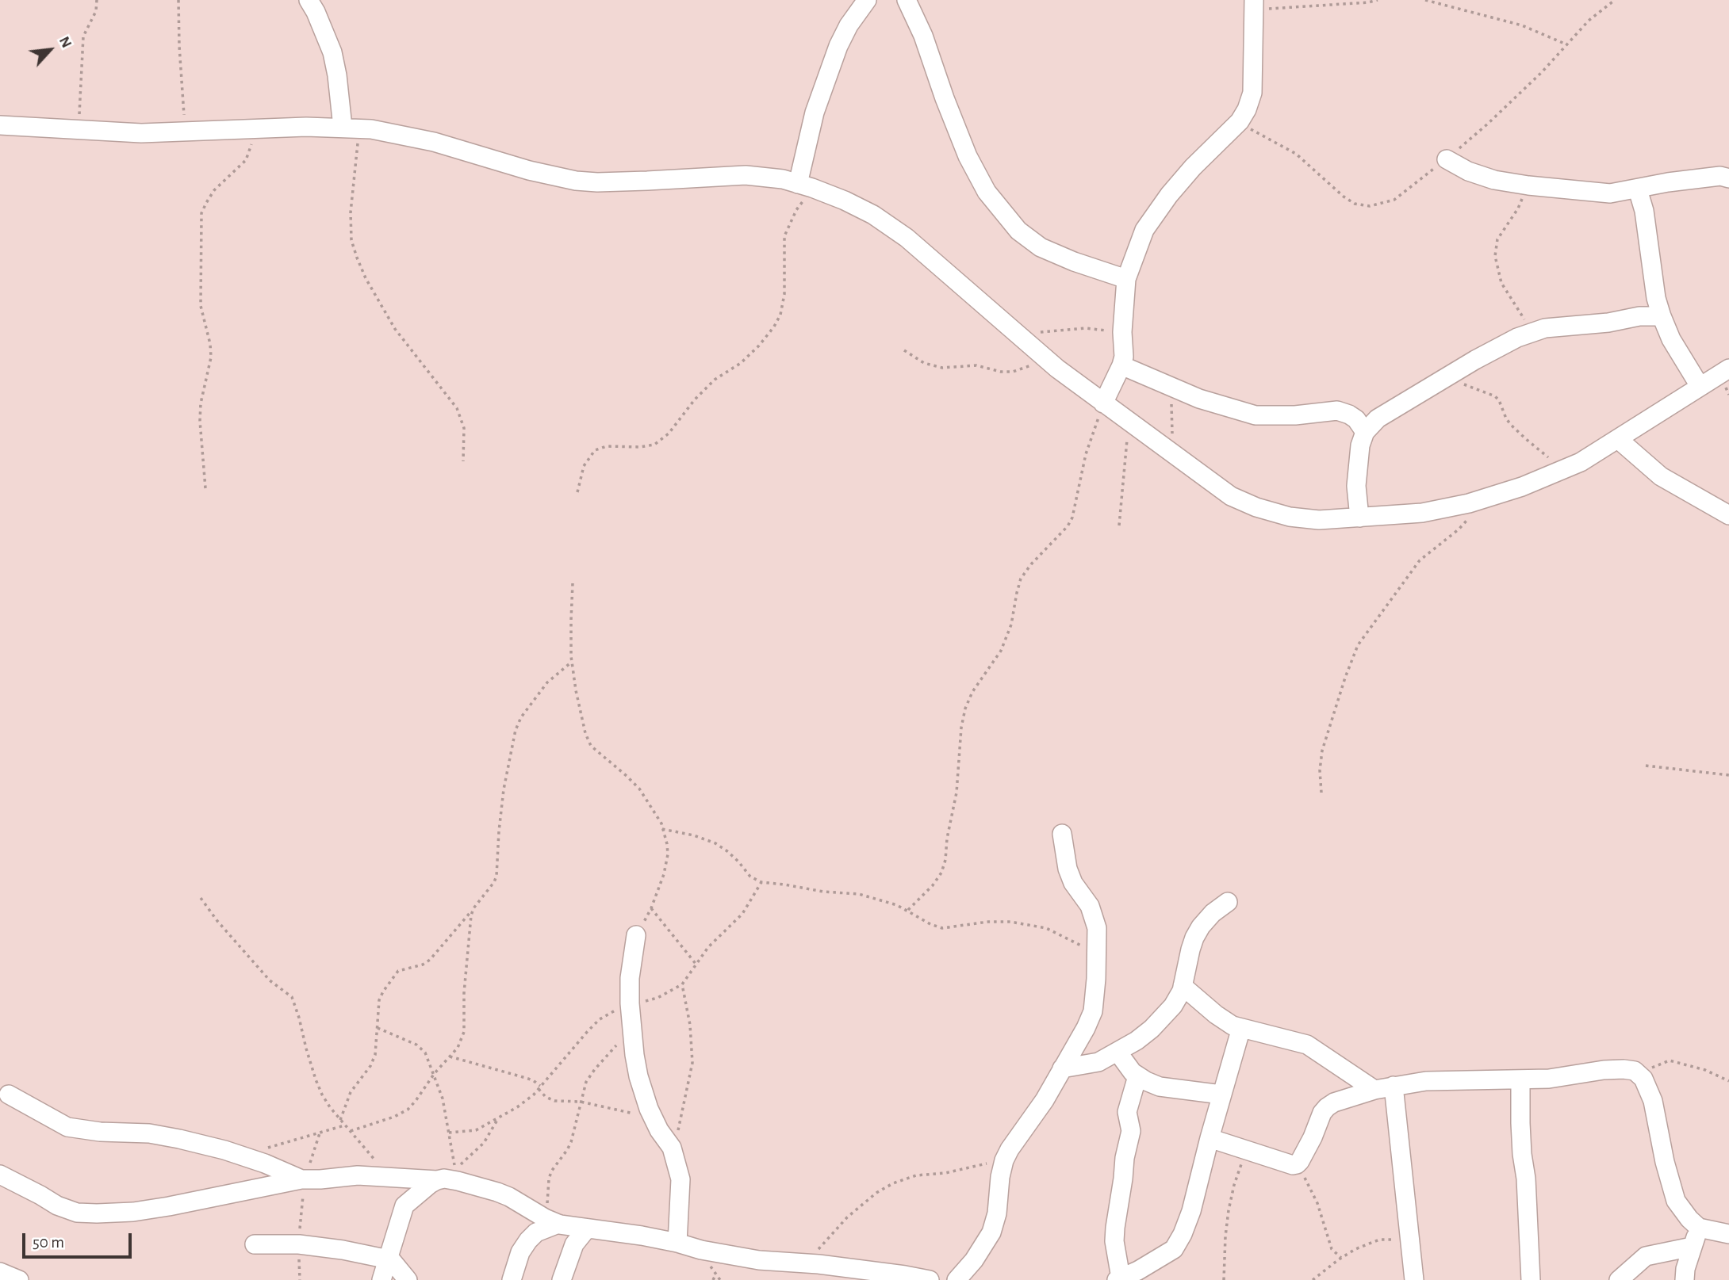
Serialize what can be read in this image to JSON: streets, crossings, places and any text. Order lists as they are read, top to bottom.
{
  "scale_bar": "50 m",
  "north": "top right"
}
